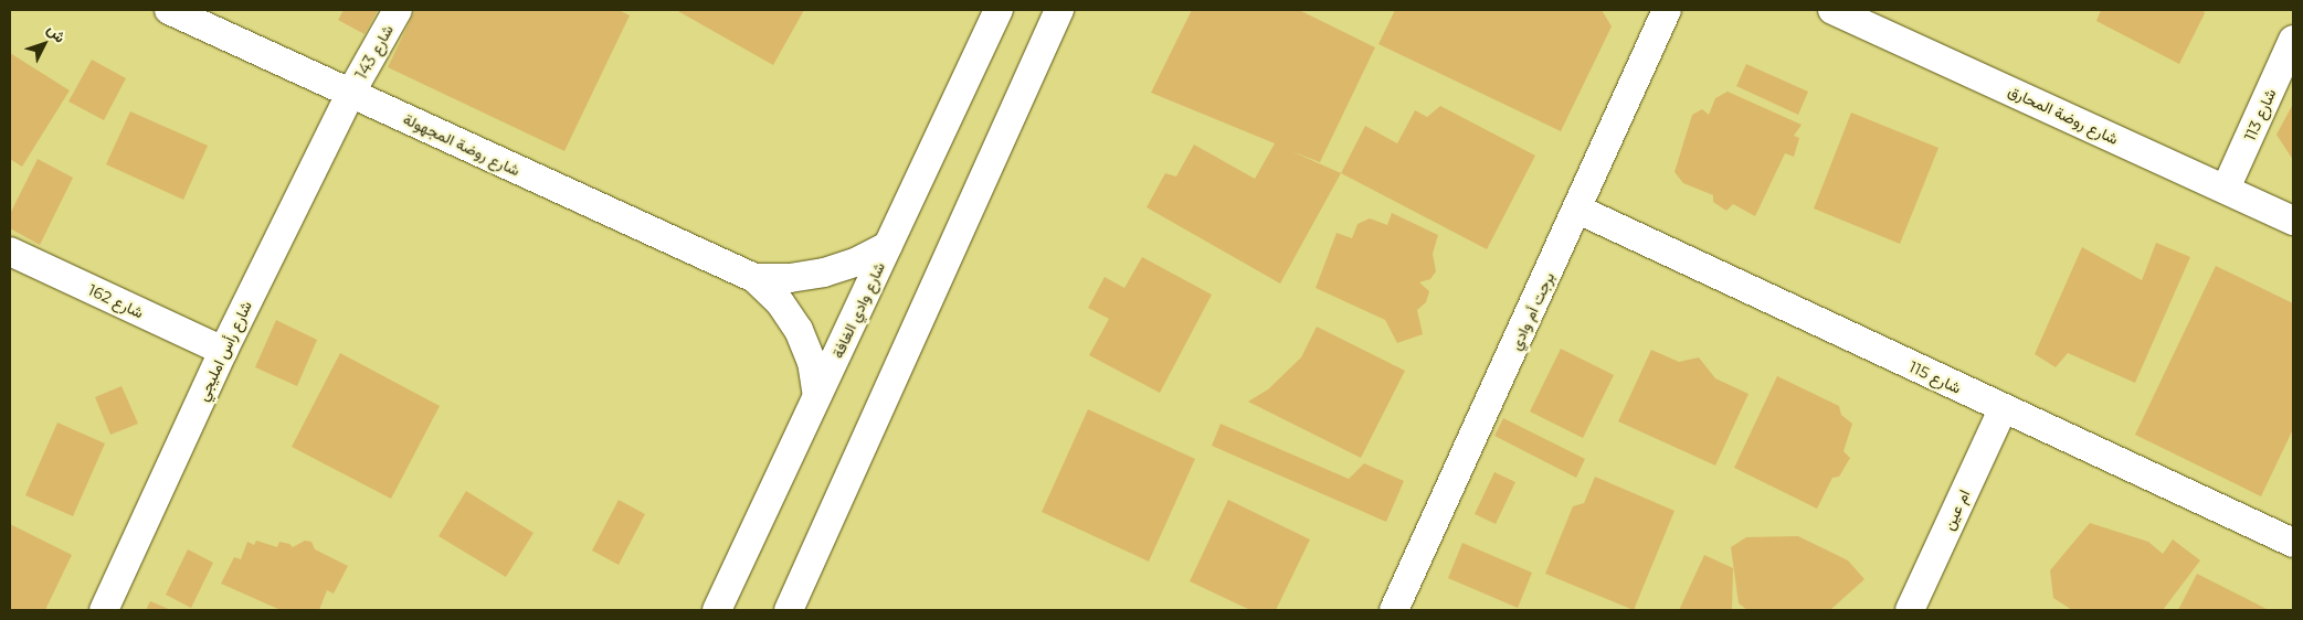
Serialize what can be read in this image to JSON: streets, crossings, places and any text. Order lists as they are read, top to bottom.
{
  "streets": {
    "street": [
      "شارع 143",
      "شارع روضة المحارق",
      "شارع 113",
      "شارع روضة المجهولة",
      "شارع 162",
      "شارع وادي الغافة",
      "برجت أم وادي",
      "شارع رأس امليجي",
      "شارع 115",
      "ام عين"
    ]
  },
  "crossings": [
    ["شارع 143", "شارع روضة المجهولة"],
    ["شارع 143", "شارع رأس امليجي"],
    ["شارع روضة المحارق", "شارع 113"],
    ["شارع روضة المجهولة", "شارع وادي الغافة"],
    ["شارع روضة المجهولة", "شارع رأس امليجي"],
    ["شارع 162", "شارع رأس امليجي"],
    ["برجت أم وادي", "شارع 115"],
    ["شارع 115", "ام عين"]
  ],
  "north": "top right"
}
